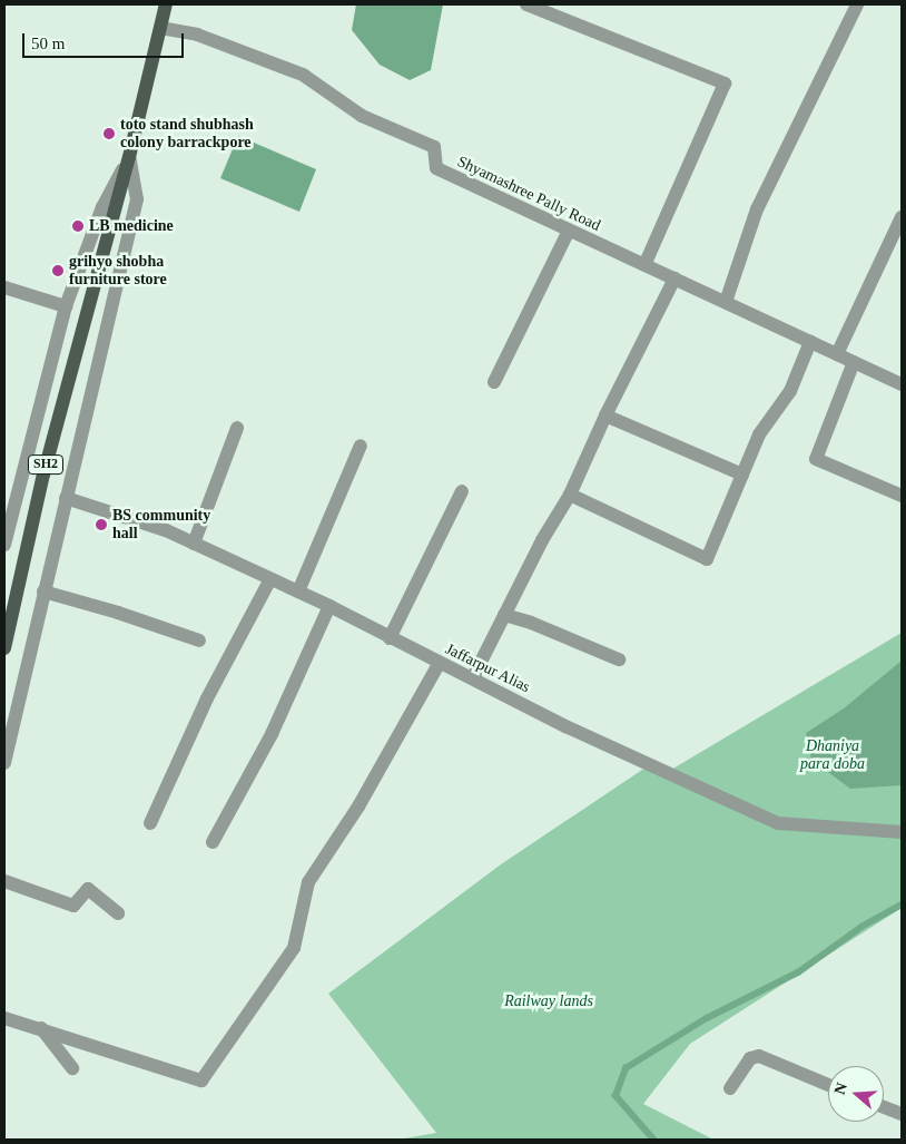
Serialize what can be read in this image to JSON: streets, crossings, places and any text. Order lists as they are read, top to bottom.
{
  "streets": {
    "main road": ["SH2"],
    "street": ["Shyamashree Pally Road", "Jaffarpur Alias"]
  },
  "crossings": [
    ["Shyamashree Pally Road", "SH2"]
  ],
  "parks": ["Dhaniya para doba", "Railway lands"],
  "places": [
    "toto stand shubhash colony barrackpore",
    "LB medicine",
    "grihyo shobha furniture store",
    "BS community hall"
  ],
  "scale_bar": "50 m",
  "north": "left"
}
